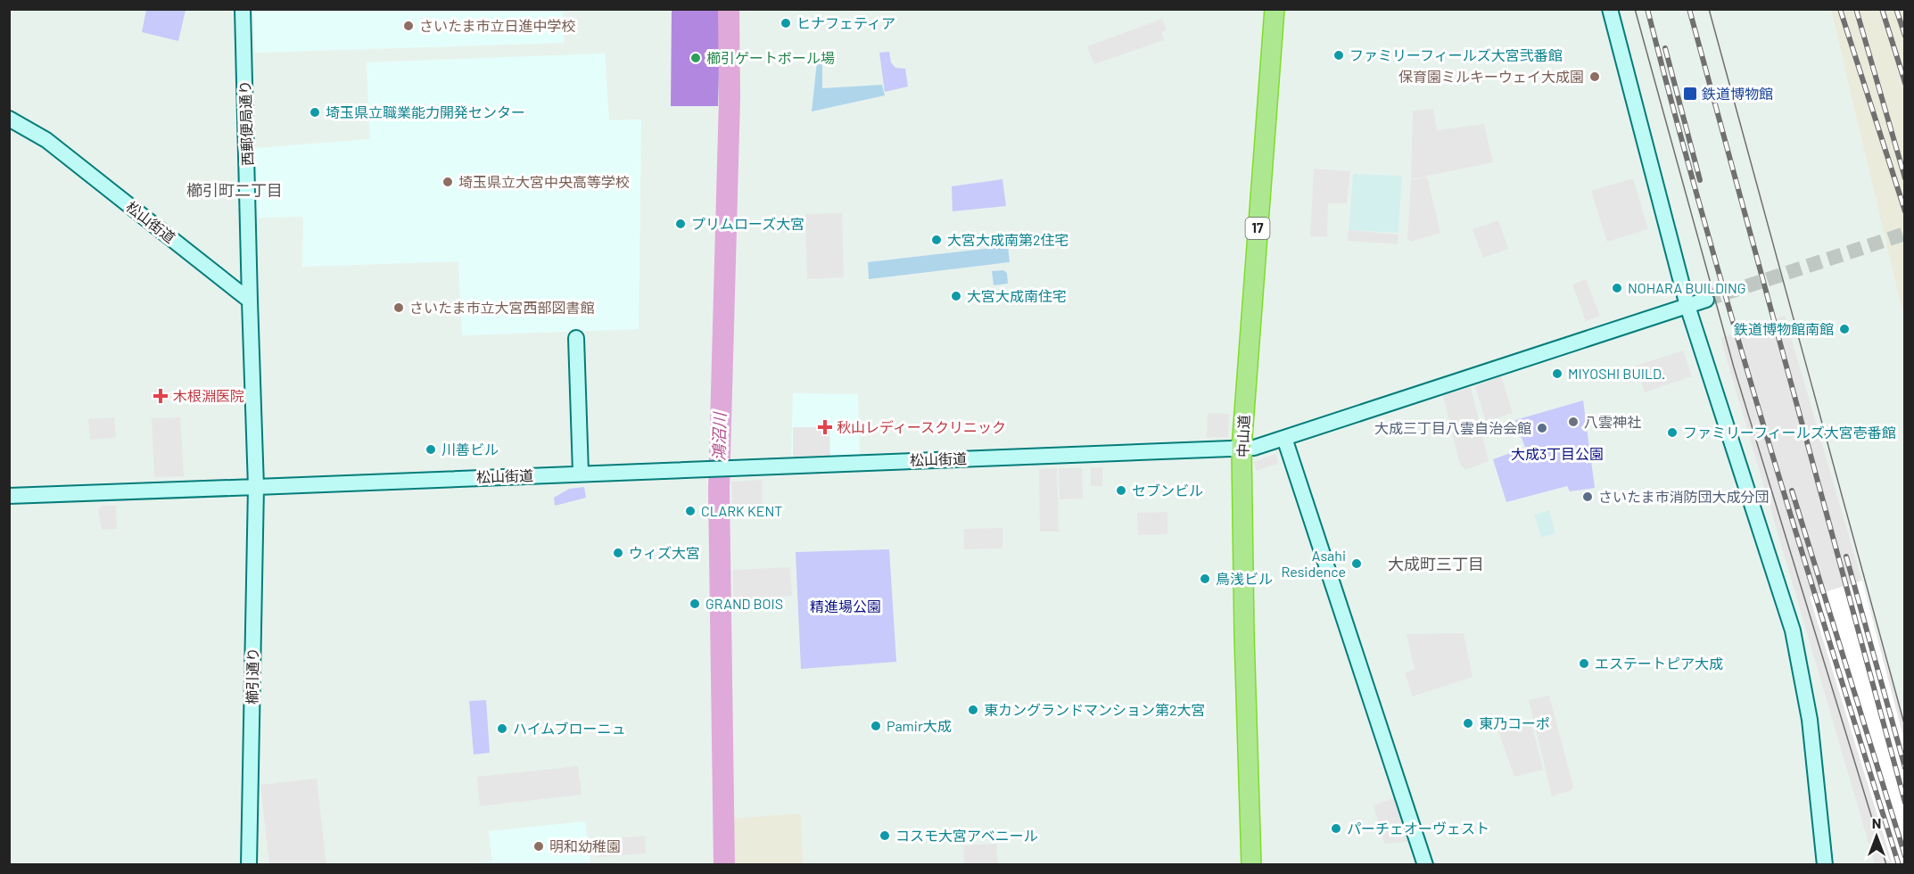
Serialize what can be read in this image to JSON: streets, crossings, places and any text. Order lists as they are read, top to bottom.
{
  "streets": {
    "highway": ["17", "中山道"],
    "street": ["西郵便局通り", "松山街道", "櫛引通り"]
  },
  "crossings": [
    ["西郵便局通り", "松山街道"],
    ["松山街道", "中山道"],
    ["松山街道", "櫛引通り"]
  ],
  "districts": ["櫛引町二丁目", "大成町三丁目"],
  "water": ["鴻沼川"],
  "parks": ["大成3丁目公園", "精進場公園"],
  "places": {
    "other": [
      "ヒナフェティア",
      "さいたま市立日進中学校",
      "ファミリーフィールズ大宮弐番館",
      "櫛引ゲートボール場",
      "保育園ミルキーウェイ大成園",
      "埼玉県立職業能力開発センター",
      "埼玉県立大宮中央高等学校",
      "プリムローズ大宮",
      "大宮大成南第2住宅",
      "NOHARA BUILDING",
      "大宮大成南住宅",
      "さいたま市立大宮西部図書館",
      "鉄道博物館南館",
      "MIYOSHI BUILD.",
      "八雲神社",
      "大成三丁目八雲自治会館",
      "ファミリーフィールズ大宮壱番館",
      "川善ビル",
      "セブンビル",
      "さいたま市消防団大成分団",
      "CLARK KENT",
      "ウィズ大宮",
      "Asahi Residence",
      "鳥浅ビル",
      "GRAND BOIS",
      "エステートピア大成",
      "東カングランドマンション第2大宮",
      "東乃コーポ",
      "Pamir大成",
      "ハイムブローニュ",
      "パーチェオーヴェスト",
      "コスモ大宮アベニール",
      "明和幼稚園"
    ],
    "transit": ["鉄道博物館"],
    "health": ["木根淵医院", "秋山レディースクリニック"]
  },
  "north": "top"
}
